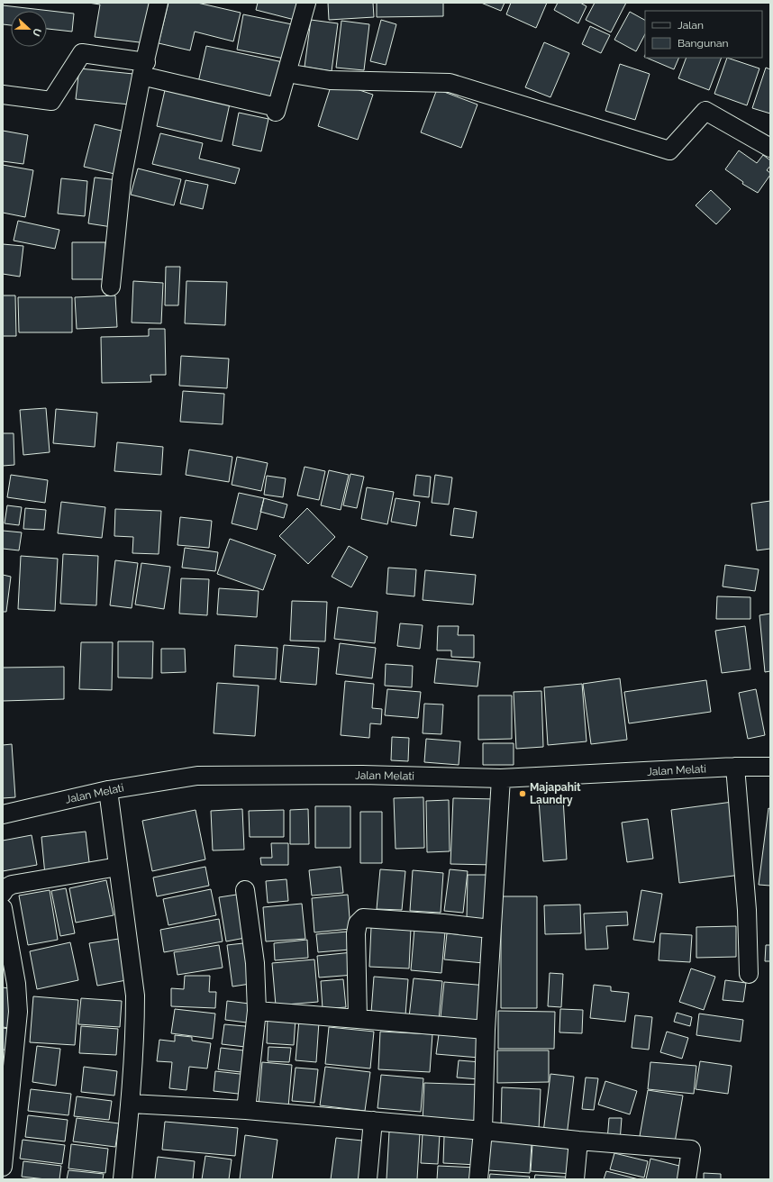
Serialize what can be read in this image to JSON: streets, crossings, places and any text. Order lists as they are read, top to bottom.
{
  "streets": {
    "street": ["Jalan Melati"]
  },
  "places": ["Majapahit Laundry"],
  "legend": ["Jalan", "Bangunan"],
  "north": "right"
}
